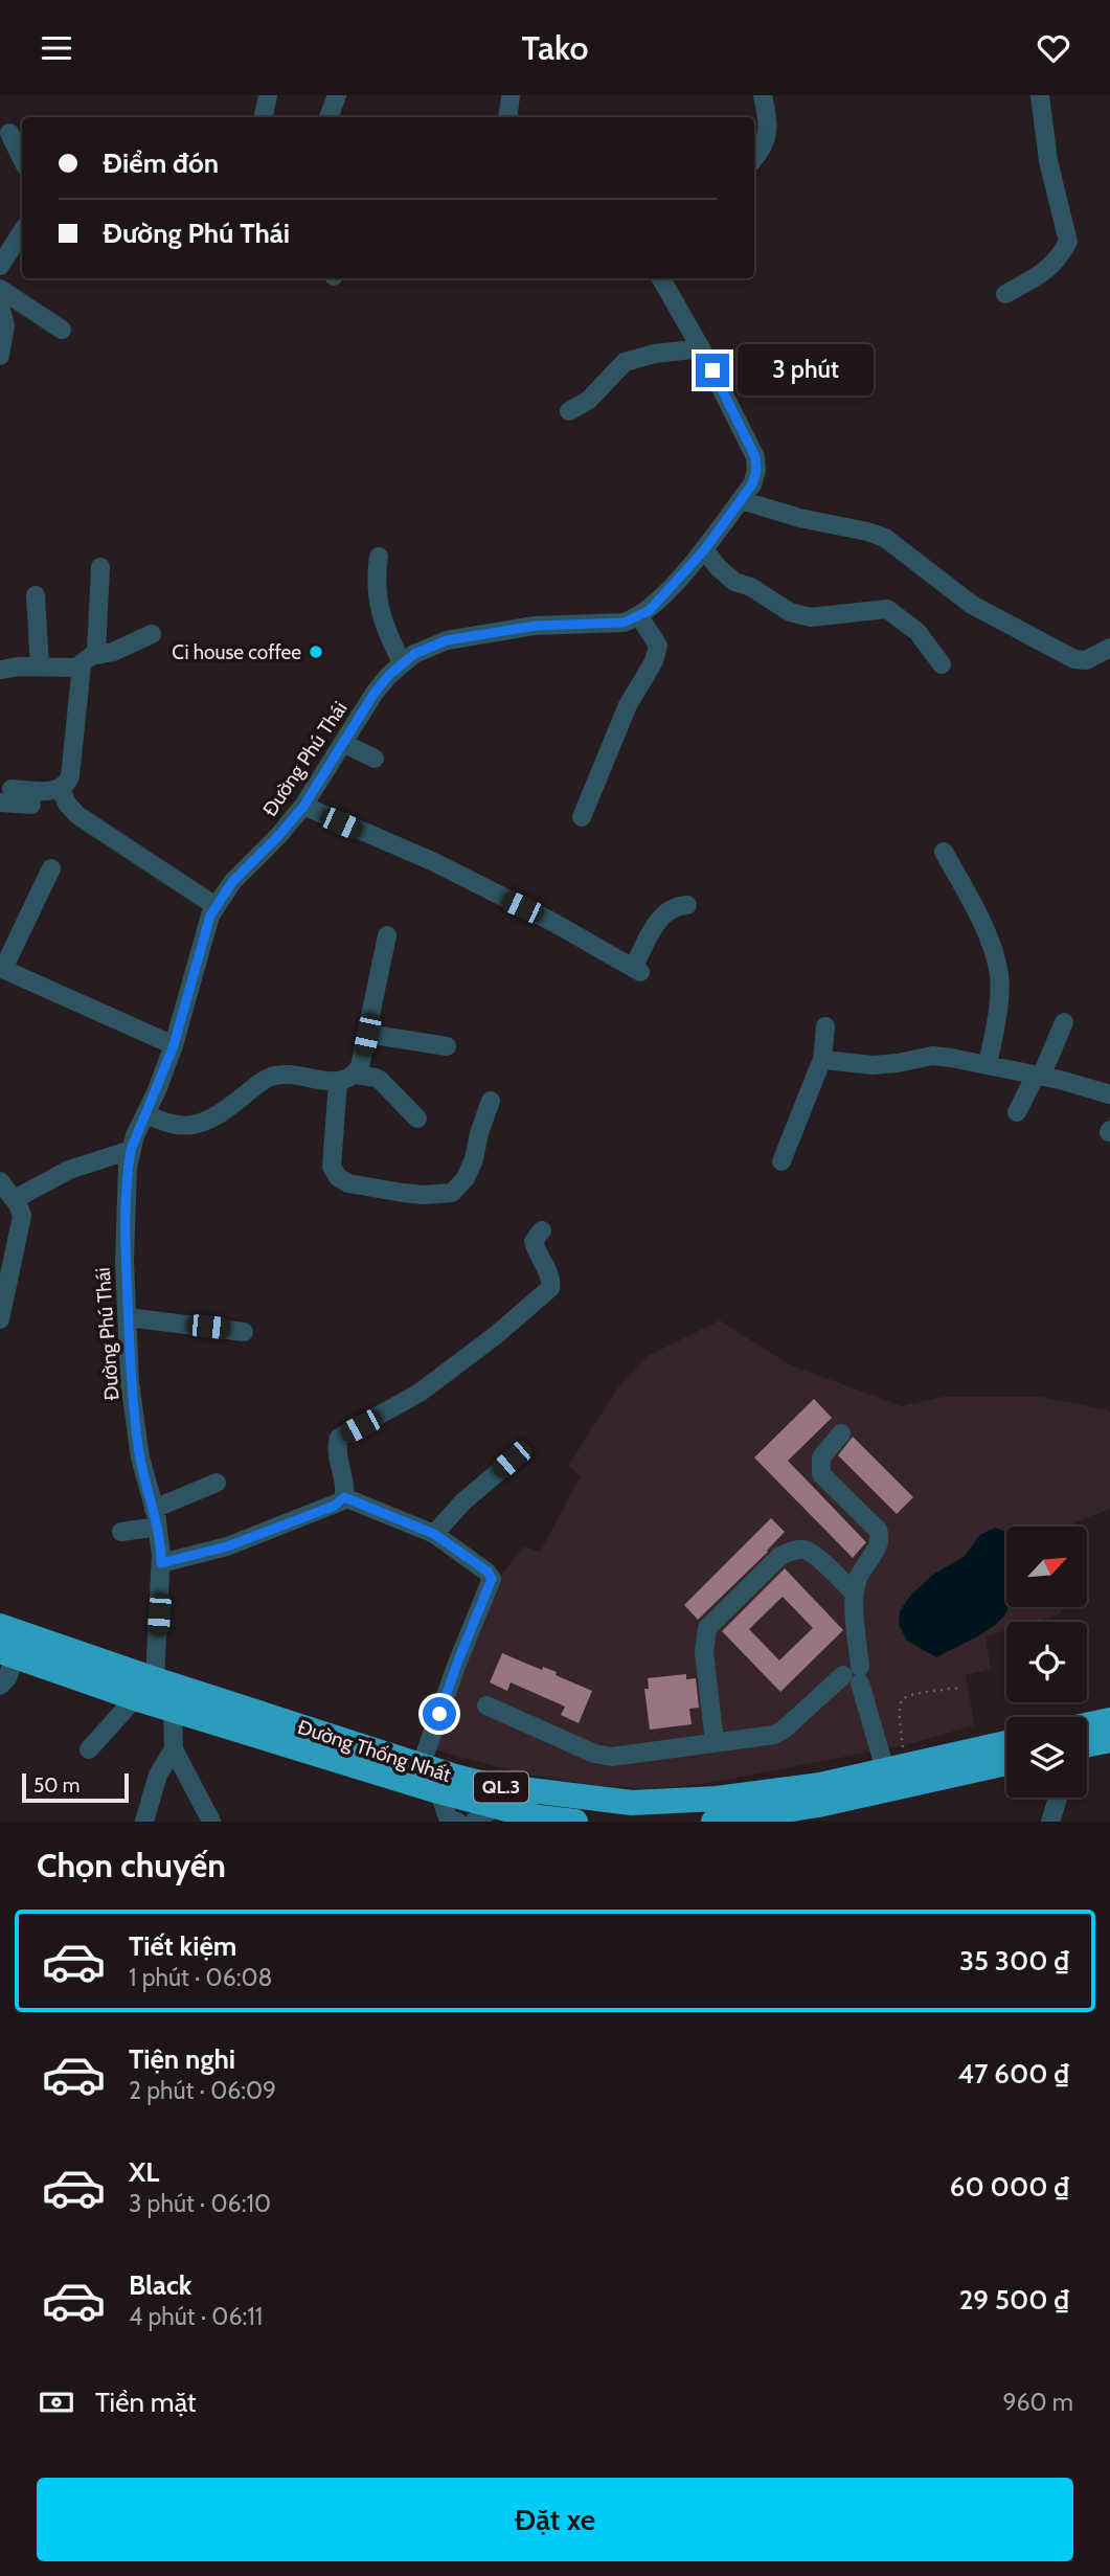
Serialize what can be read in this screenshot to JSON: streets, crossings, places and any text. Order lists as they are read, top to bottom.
{
  "streets": {
    "highway": ["Đường Thống Nhất", "QL.3"],
    "street": ["Đường Phú Thái"]
  },
  "crossings": [
    ["Đường Phú Thái", "Đường Thống Nhất"]
  ],
  "places": ["Ci house coffee"],
  "scale_bar": "50 m",
  "north": "top right",
  "page": {
    "header": "Tako",
    "banner": ["Điểm đón", "Đường Phú Thái"],
    "bubble": "3 phút",
    "scale": "50 m",
    "heading": "Chọn chuyến",
    "list": [
      {
        "name": "Tiết kiệm",
        "note": "1 phút · 06:08",
        "value": "35 300 ₫"
      },
      {
        "name": "Tiện nghi",
        "note": "2 phút · 06:09",
        "value": "47 600 ₫"
      },
      {
        "name": "XL",
        "note": "3 phút · 06:10",
        "value": "60 000 ₫"
      },
      {
        "name": "Black",
        "note": "4 phút · 06:11",
        "value": "29 500 ₫"
      }
    ],
    "pay": ["Tiền mặt", "960 m"],
    "buttons": "Đặt xe"
  }
}
